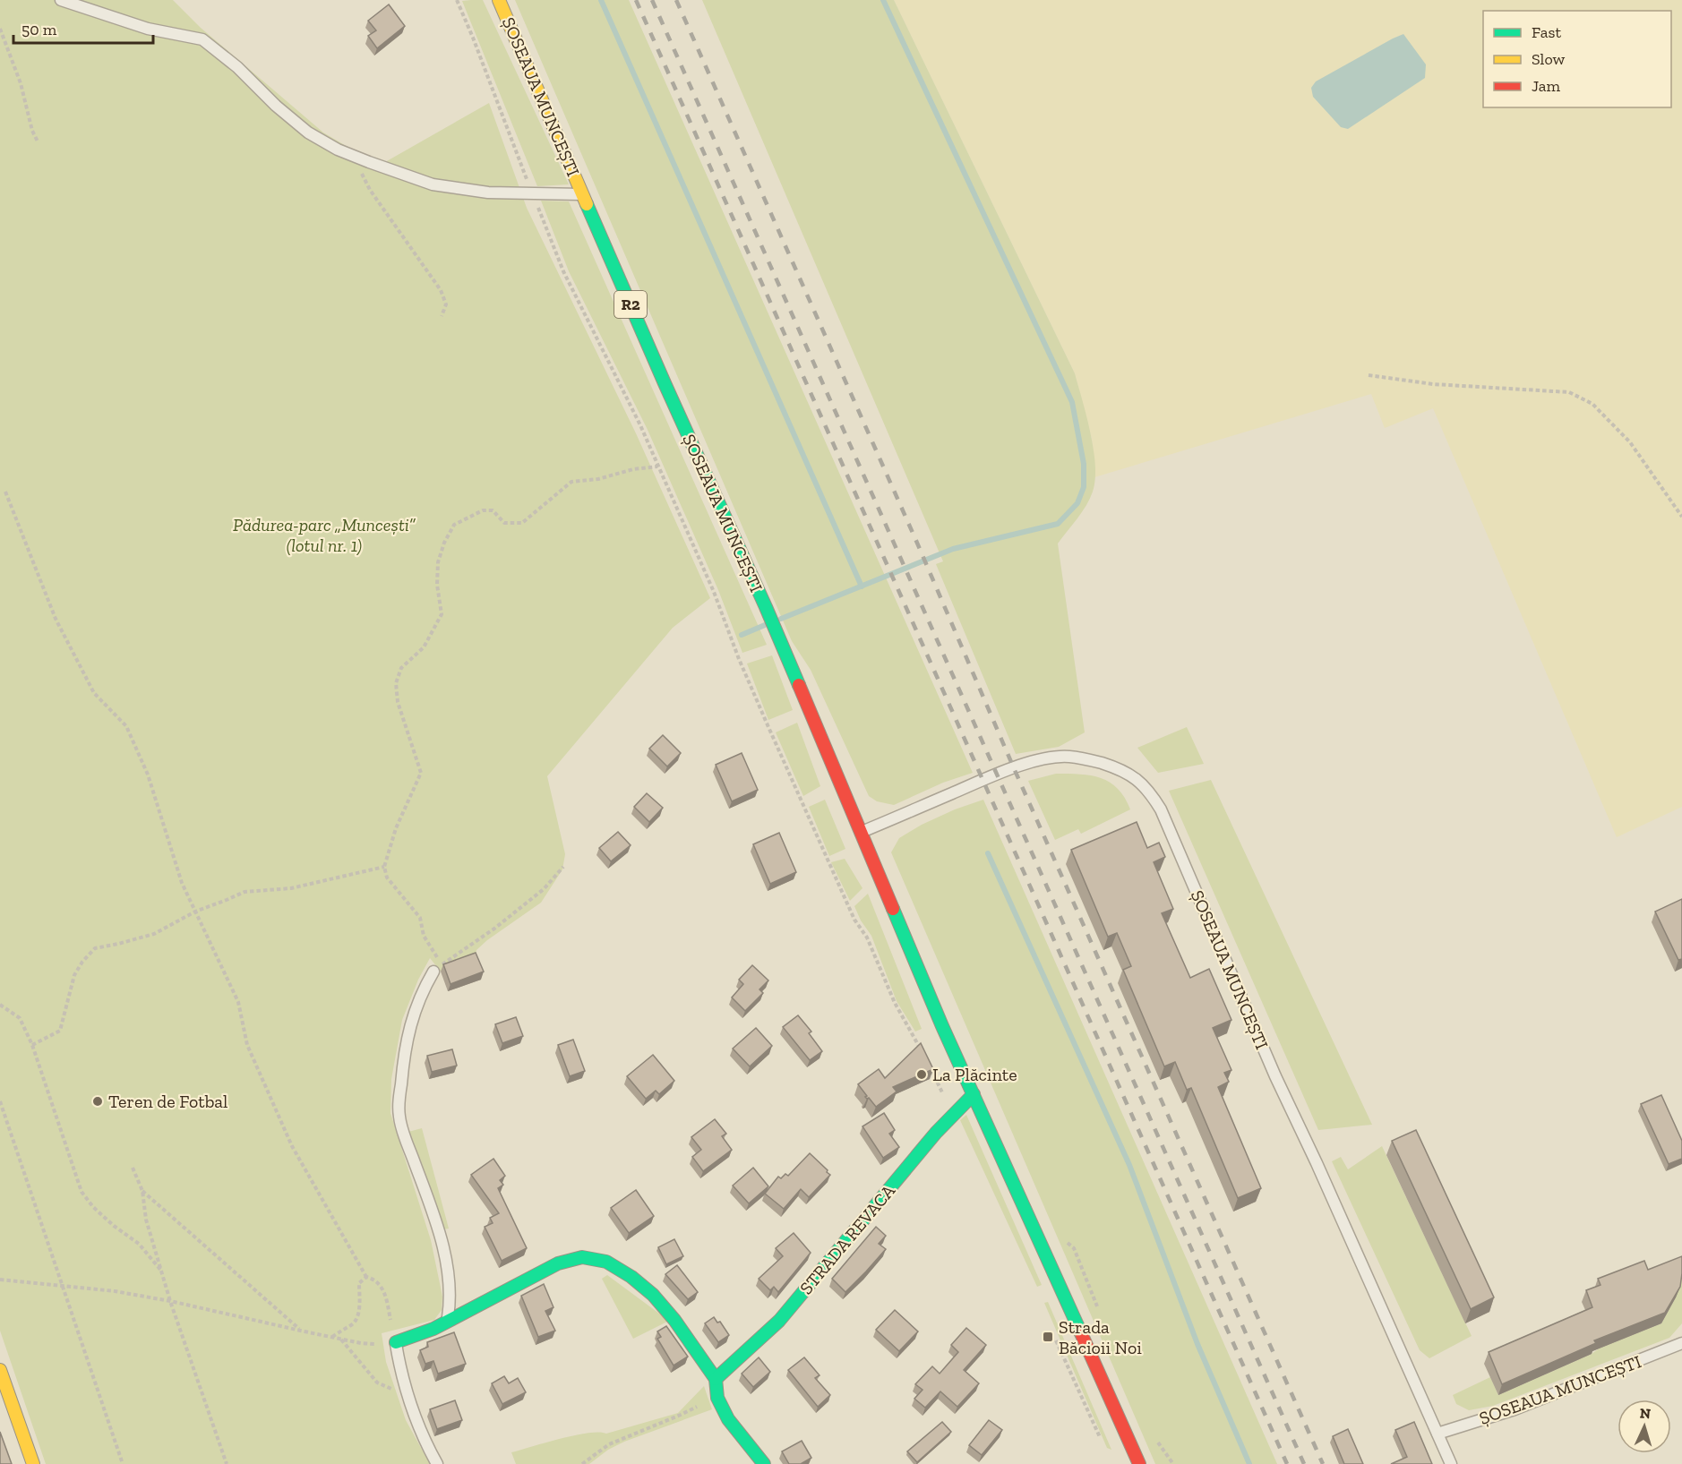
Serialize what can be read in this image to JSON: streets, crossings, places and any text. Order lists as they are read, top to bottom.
{
  "streets": {
    "main road": ["ȘOSEAUA MUNCEȘTI", "R2", "STRADA REVACA"]
  },
  "crossings": [
    ["ȘOSEAUA MUNCEȘTI", "STRADA REVACA"]
  ],
  "parks": ["Pădurea-parc „Muncești” (lotul nr. 1)"],
  "places": {
    "other": ["La Plăcinte", "Teren de Fotbal"],
    "transit": ["Strada Băcioii Noi"]
  },
  "legend": ["Fast", "Slow", "Jam"],
  "scale_bar": "50 m",
  "north": "top"
}
